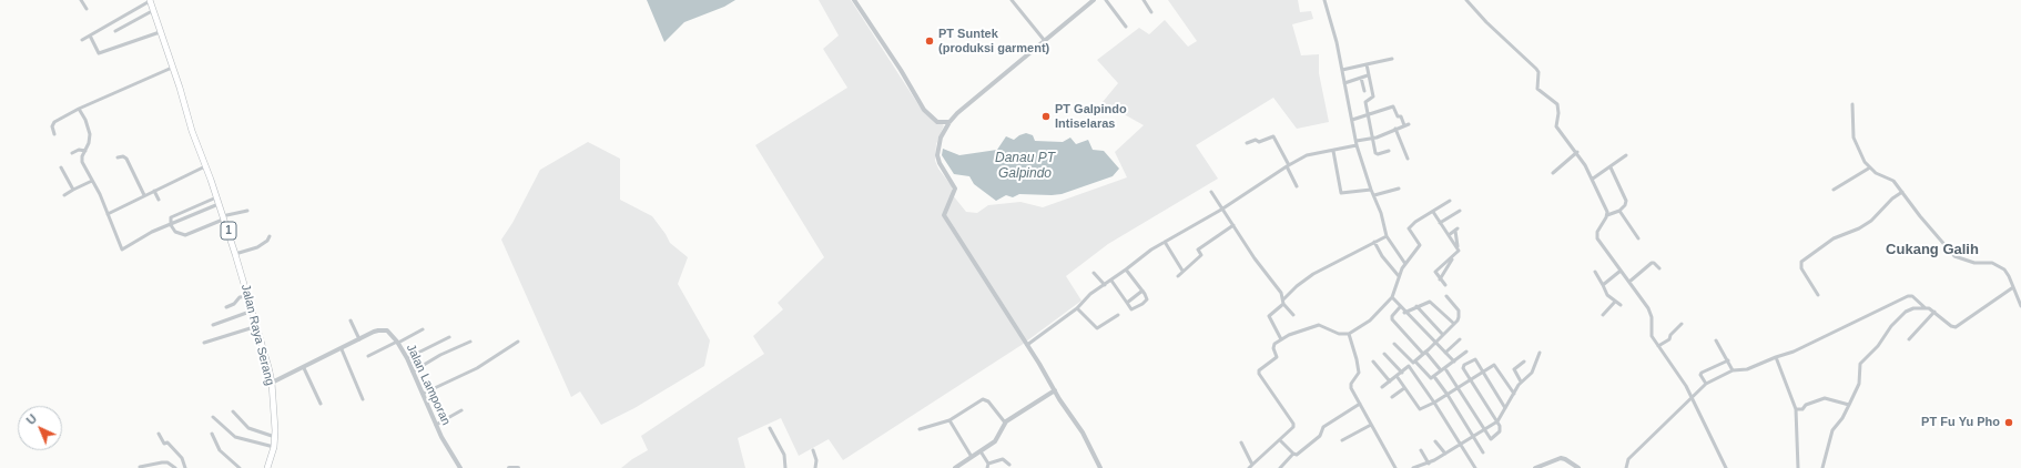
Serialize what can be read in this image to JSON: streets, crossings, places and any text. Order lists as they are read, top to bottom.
{
  "streets": {
    "highway": ["1", "Jalan Raya Serang"],
    "street": ["Jalan Lamporan"]
  },
  "crossings": [
    ["Jalan Raya Serang", "Jalan Lamporan"]
  ],
  "districts": ["Cukang Galih"],
  "water": ["Danau PT Galpindo"],
  "places": ["PT Suntek (produksi garment)", "PT Galpindo Intiselaras", "PT Fu Yu Pho"],
  "north": "top left"
}
